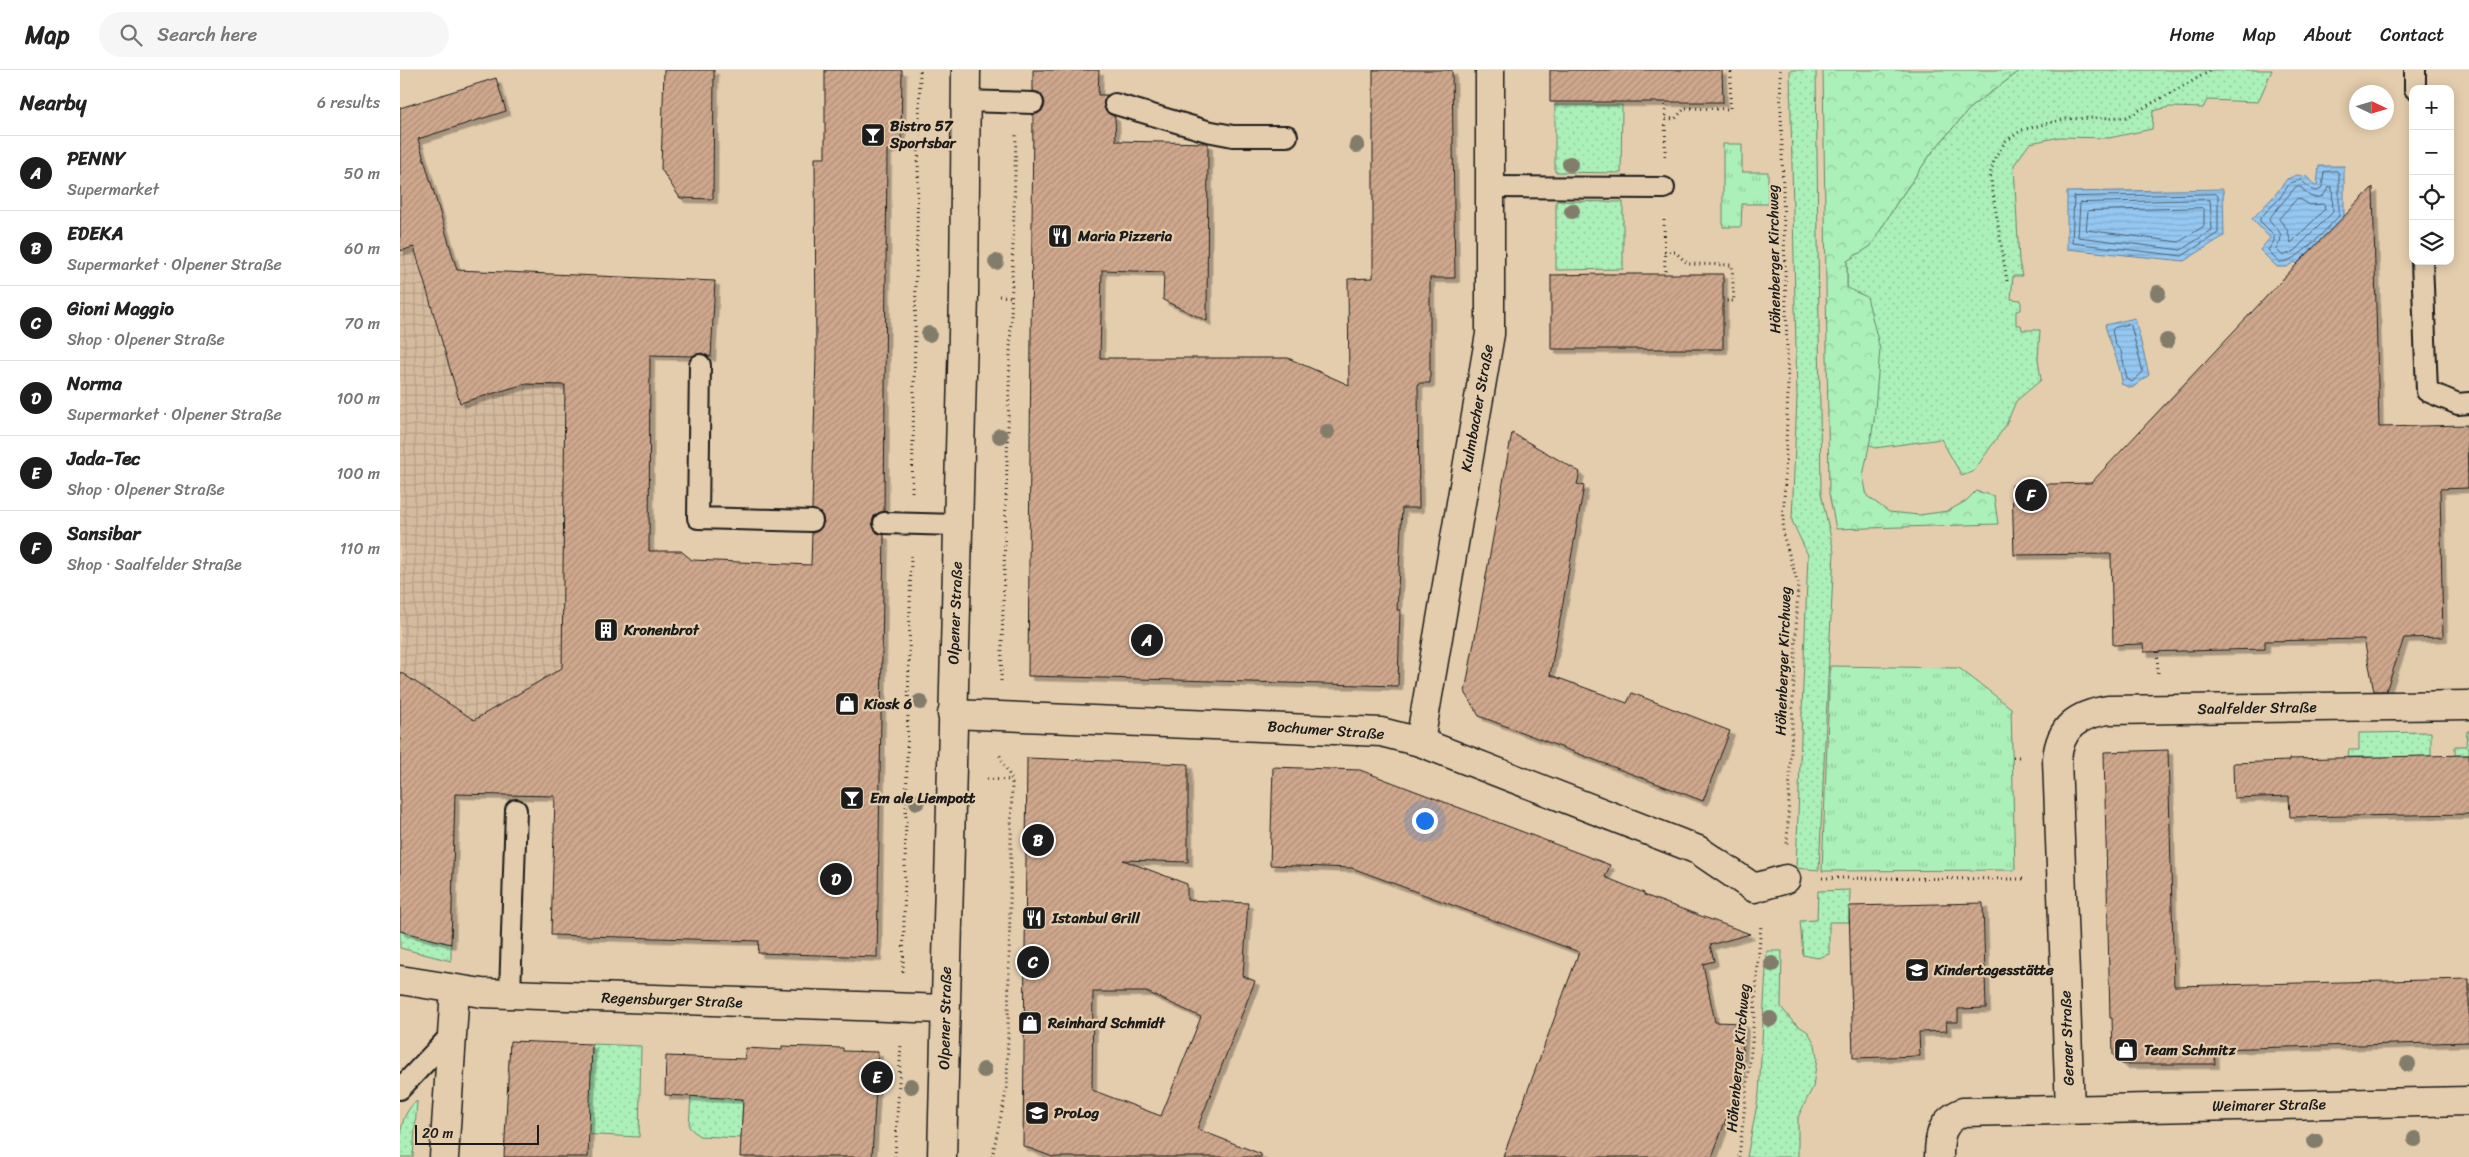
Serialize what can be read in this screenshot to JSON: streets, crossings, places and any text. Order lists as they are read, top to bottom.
{
  "streets": {
    "street": [
      "Kulmbacher Straße",
      "Olpener Straße",
      "Saalfelder Straße",
      "Bochumer Straße",
      "Regensburger Straße",
      "Geraer Straße",
      "Weimarer Straße"
    ],
    "path": ["Höhenberger Kirchweg"]
  },
  "crossings": [
    ["Höhenberger Kirchweg", "Bochumer Straße"],
    ["Kulmbacher Straße", "Bochumer Straße"],
    ["Olpener Straße", "Bochumer Straße"],
    ["Olpener Straße", "Regensburger Straße"],
    ["Saalfelder Straße", "Geraer Straße"],
    ["Geraer Straße", "Weimarer Straße"]
  ],
  "places": {
    "bar": ["Bistro 57 Sportsbar", "Em ale Liempott"],
    "restaurant": ["Maria Pizzeria", "Istanbul Grill"],
    "building": ["Kronenbrot"],
    "shop": ["Kiosk 6", "Reinhard Schmidt", "Team Schmitz"],
    "school or university": ["Kindertagesstätte", "ProLog"]
  },
  "scale_bar": "20 m",
  "north": "right",
  "page": {
    "header": "Map",
    "search": "Search here",
    "nav": [
      "Home",
      "Map",
      "About",
      "Contact"
    ],
    "heading": ["Nearby", "6 results"],
    "map_buttons": ["+", "−"],
    "list": [
      {
        "mark": "A",
        "name": "PENNY",
        "note": "Supermarket",
        "value": "50 m"
      },
      {
        "mark": "B",
        "name": "EDEKA",
        "note": "Supermarket · Olpener Straße",
        "value": "60 m"
      },
      {
        "mark": "C",
        "name": "Gioni Maggio",
        "note": "Shop · Olpener Straße",
        "value": "70 m"
      },
      {
        "mark": "D",
        "name": "Norma",
        "note": "Supermarket · Olpener Straße",
        "value": "100 m"
      },
      {
        "mark": "E",
        "name": "Jada-Tec",
        "note": "Shop · Olpener Straße",
        "value": "100 m"
      },
      {
        "mark": "F",
        "name": "Sansibar",
        "note": "Shop · Saalfelder Straße",
        "value": "110 m"
      }
    ],
    "pins": [
      "F",
      "A",
      "B",
      "D",
      "C",
      "E"
    ],
    "scale": "20 m"
  }
}
